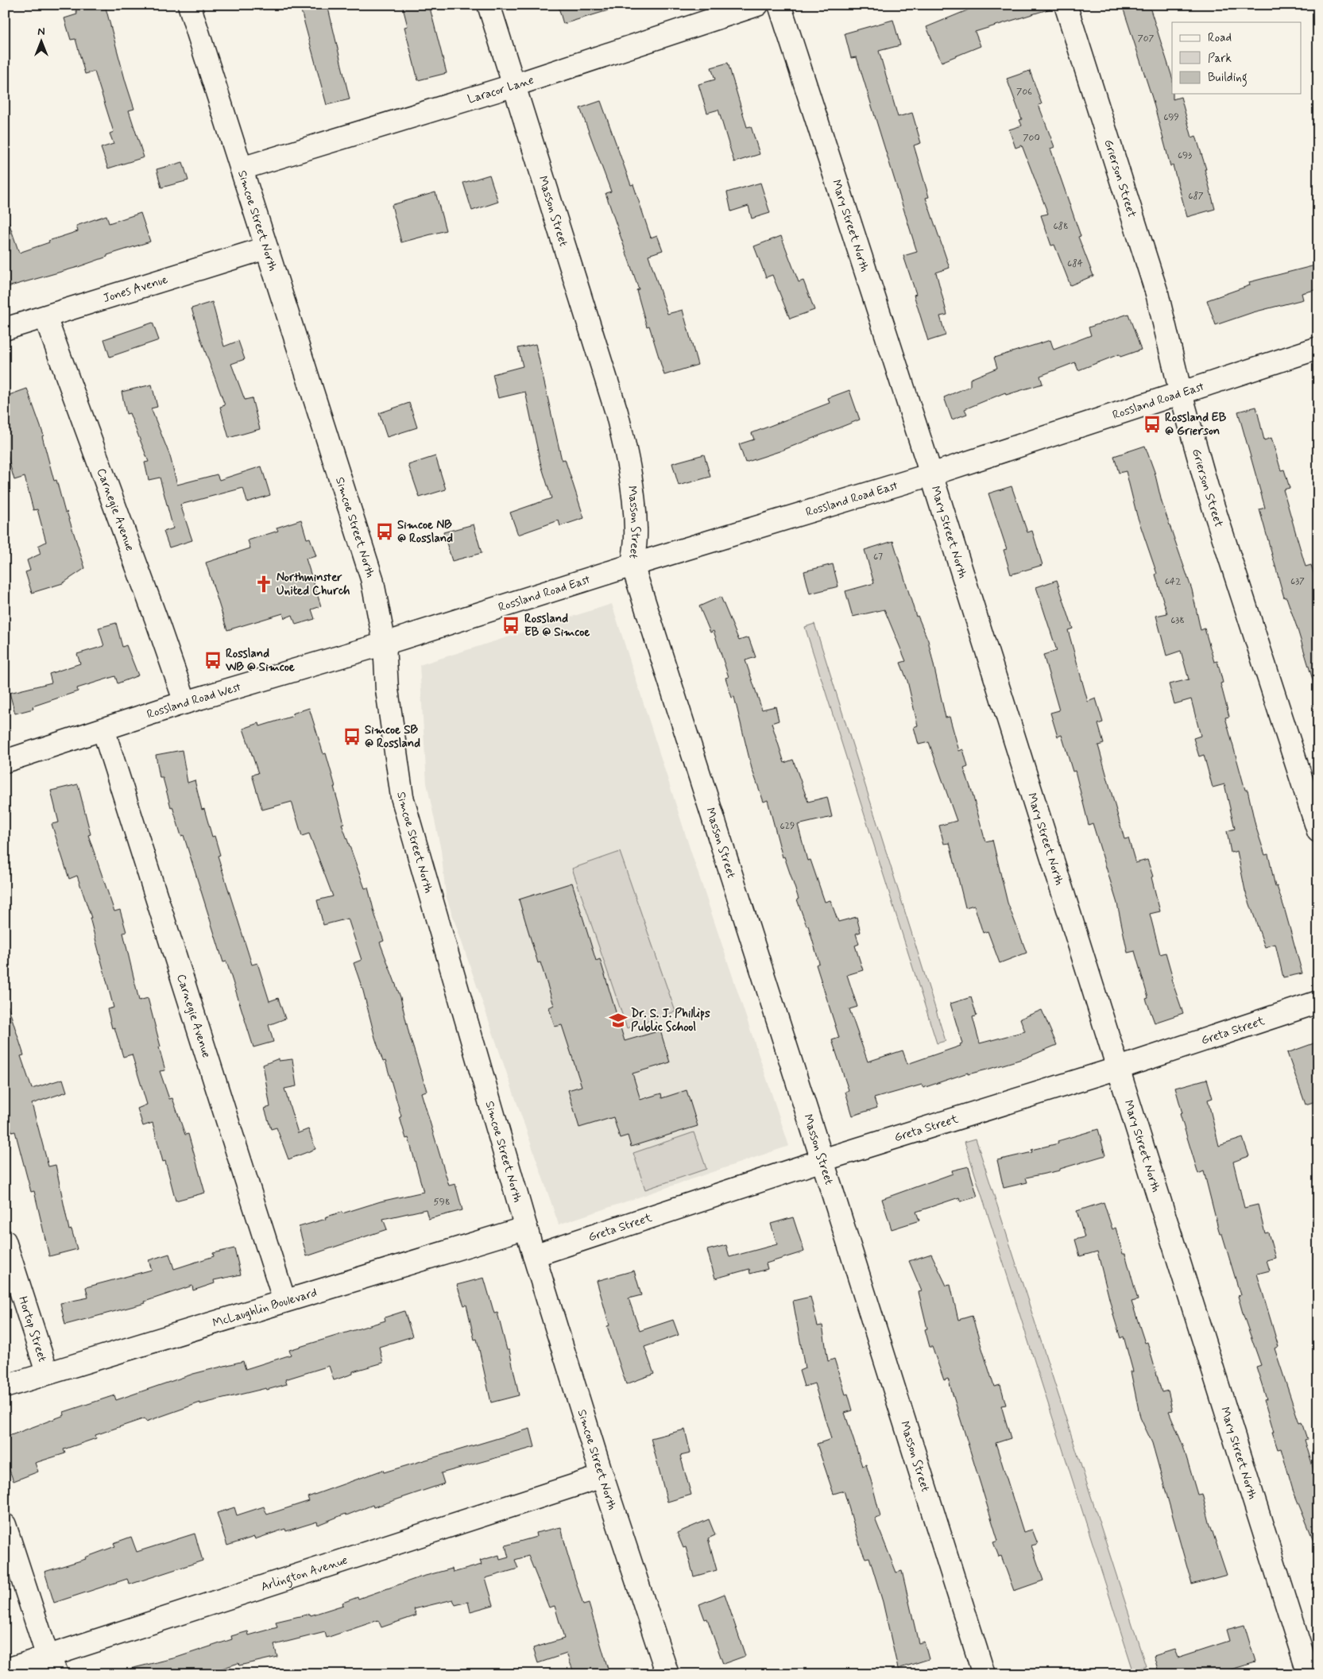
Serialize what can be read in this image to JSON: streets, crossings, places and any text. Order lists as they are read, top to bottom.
{
  "streets": {
    "street": [
      "Laracor Lane",
      "Grierson Street",
      "Masson Street",
      "Simcoe Street North",
      "Mary Street North",
      "Jones Avenue",
      "Rossland Road East",
      "Carnegie Avenue",
      "Rossland Road West",
      "Greta Street",
      "McLaughlin Boulevard",
      "Hortop Street",
      "Arlington Avenue"
    ]
  },
  "crossings": [
    ["Laracor Lane", "Masson Street"],
    ["Laracor Lane", "Simcoe Street North"],
    ["Grierson Street", "Rossland Road East"],
    ["Masson Street", "Rossland Road East"],
    ["Masson Street", "Greta Street"],
    ["Simcoe Street North", "Jones Avenue"],
    ["Simcoe Street North", "Rossland Road East"],
    ["Simcoe Street North", "Rossland Road West"],
    ["Simcoe Street North", "Greta Street"],
    ["Simcoe Street North", "McLaughlin Boulevard"],
    ["Simcoe Street North", "Arlington Avenue"],
    ["Mary Street North", "Rossland Road East"],
    ["Mary Street North", "Greta Street"],
    ["Jones Avenue", "Carnegie Avenue"],
    ["Rossland Road East", "Rossland Road West"],
    ["Carnegie Avenue", "Rossland Road West"],
    ["Carnegie Avenue", "McLaughlin Boulevard"],
    ["McLaughlin Boulevard", "Hortop Street"]
  ],
  "places": {
    "bus stop": [
      "Rossland EB @ Grierson",
      "Simcoe NB @ Rossland",
      "Rossland EB @ Simcoe",
      "Rossland WB @ Simcoe",
      "Simcoe SB @ Rossland"
    ],
    "church": ["Northminster United Church"],
    "school or university": ["Dr. S. J. Phillips Public School"]
  },
  "house_numbers": [
    "707",
    "706",
    "699",
    "700",
    "693",
    "687",
    "688",
    "684",
    "67",
    "642",
    "637",
    "638",
    "629",
    "598"
  ],
  "legend": ["Road", "Park", "Building"],
  "north": "top"
}
